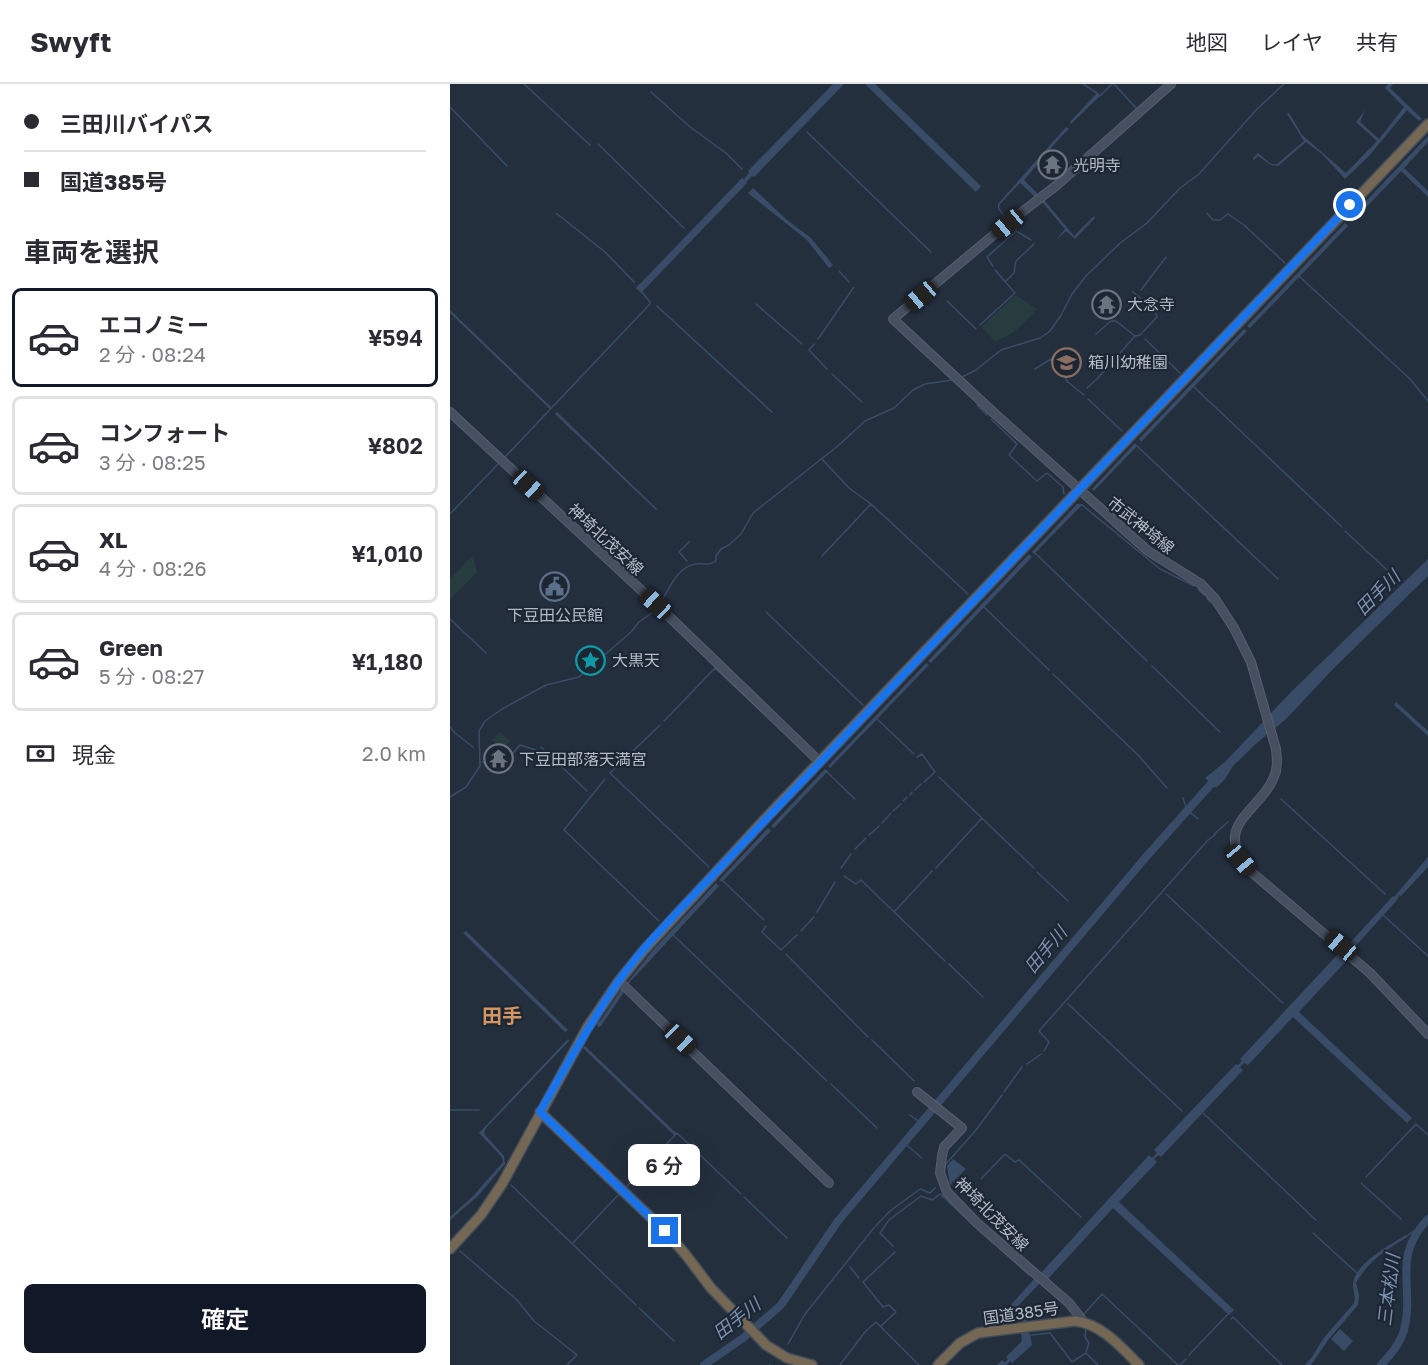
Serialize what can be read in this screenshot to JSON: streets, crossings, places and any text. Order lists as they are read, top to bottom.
{
  "streets": {
    "highway": ["国道385号"],
    "main road": ["市武神埼線", "神埼北茂安線"]
  },
  "crossings": [
    ["神埼北茂安線", "国道385号"]
  ],
  "districts": ["田手"],
  "water": ["田手川", "三本松川"],
  "places": {
    "temple": ["光明寺", "大念寺", "下豆田部落天満宮"],
    "school or university": ["箱川幼稚園"],
    "public building": ["下豆田公民館"],
    "place": ["大黒天"]
  },
  "page": {
    "header": "Swyft",
    "nav": ["地図", "レイヤ", "共有"],
    "banner": ["三田川バイパス", "国道385号"],
    "heading": "車両を選択",
    "list": [
      {
        "name": "エコノミー",
        "note": "2 分 · 08:24",
        "value": "¥594"
      },
      {
        "name": "コンフォート",
        "note": "3 分 · 08:25",
        "value": "¥802"
      },
      {
        "name": "XL",
        "note": "4 分 · 08:26",
        "value": "¥1,010"
      },
      {
        "name": "Green",
        "note": "5 分 · 08:27",
        "value": "¥1,180"
      }
    ],
    "pay": ["現金", "2.0 km"],
    "bubble": "6 分",
    "buttons": "確定"
  }
}
